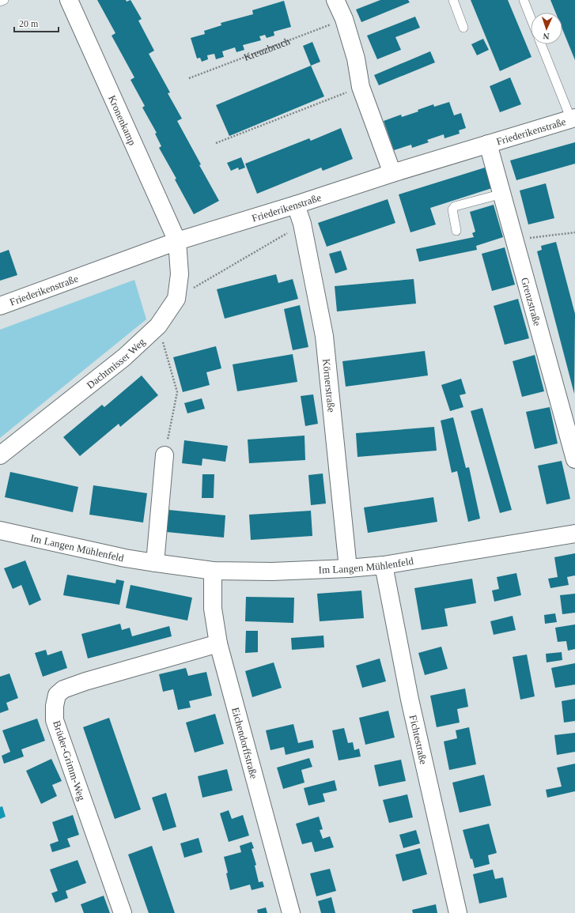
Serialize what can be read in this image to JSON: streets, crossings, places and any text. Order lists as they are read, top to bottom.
{
  "streets": {
    "street": [
      "Kronenkamp",
      "Friederikenstraße",
      "Grenzstraße",
      "Dachtmisser Weg",
      "Körnerstraße",
      "Im Langen Mühlenfeld",
      "Fichtestraße",
      "Eichendorffstraße",
      "Brüder-Grimm-Weg"
    ],
    "path": ["Kreuzbruch"]
  },
  "crossings": [
    ["Kronenkamp", "Friederikenstraße"],
    ["Kronenkamp", "Dachtmisser Weg"],
    ["Friederikenstraße", "Grenzstraße"],
    ["Friederikenstraße", "Dachtmisser Weg"],
    ["Friederikenstraße", "Körnerstraße"],
    ["Körnerstraße", "Im Langen Mühlenfeld"],
    ["Im Langen Mühlenfeld", "Fichtestraße"],
    ["Im Langen Mühlenfeld", "Eichendorffstraße"],
    ["Eichendorffstraße", "Brüder-Grimm-Weg"]
  ],
  "scale_bar": "20 m",
  "north": "bottom"
}
